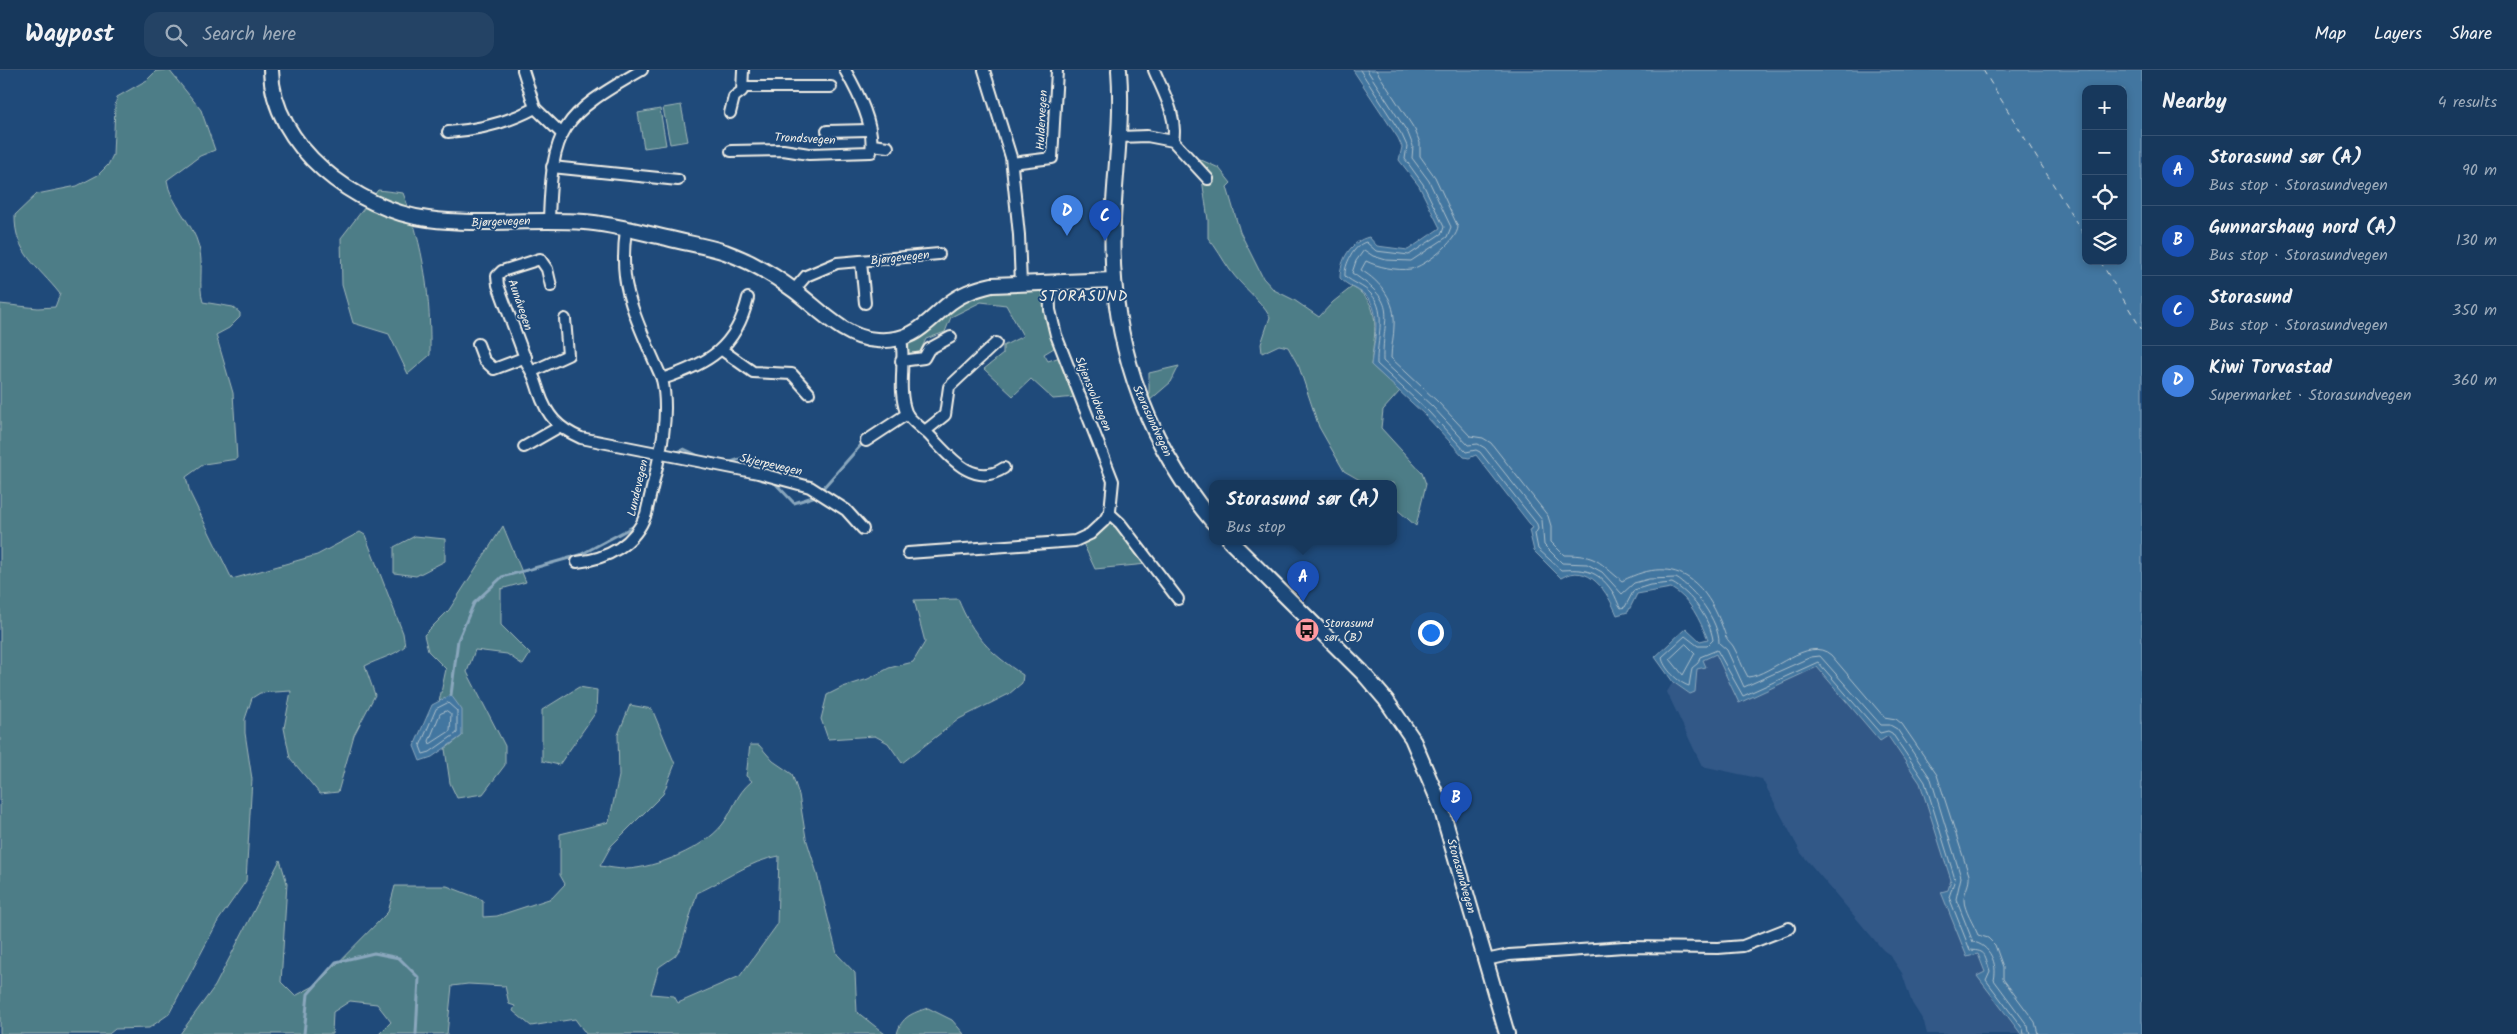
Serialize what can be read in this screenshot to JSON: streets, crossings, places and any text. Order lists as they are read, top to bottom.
{
  "streets": {
    "main road": ["Bjørgevegen", "Storasundvegen"],
    "street": [
      "Huldervegen",
      "Trondsvegen",
      "Aunåvegen",
      "Skjensvoldvegen",
      "Skjerpevegen",
      "Lundevegen"
    ]
  },
  "crossings": [
    ["Bjørgevegen", "Skjensvoldvegen"],
    ["Bjørgevegen", "Storasundvegen"],
    ["Bjørgevegen", "Lundevegen"],
    ["Skjerpevegen", "Lundevegen"]
  ],
  "districts": ["STORASUND"],
  "places": {
    "bus stop": ["Storasund sør (B)"]
  },
  "page": {
    "header": "Waypost",
    "search": "Search here",
    "nav": ["Map", "Layers", "Share"],
    "heading": ["Nearby", "4 results"],
    "map_buttons": ["+", "−"],
    "list": [
      {
        "mark": "A",
        "name": "Storasund sør (A)",
        "note": "Bus stop · Storasundvegen",
        "value": "90 m"
      },
      {
        "mark": "B",
        "name": "Gunnarshaug nord (A)",
        "note": "Bus stop · Storasundvegen",
        "value": "130 m"
      },
      {
        "mark": "C",
        "name": "Storasund",
        "note": "Bus stop · Storasundvegen",
        "value": "350 m"
      },
      {
        "mark": "D",
        "name": "Kiwi Torvastad",
        "note": "Supermarket · Storasundvegen",
        "value": "360 m"
      }
    ],
    "pins": [
      "D",
      "C",
      "A",
      "B"
    ],
    "popup": ["Storasund sør (A)", "Bus stop"]
  }
}
